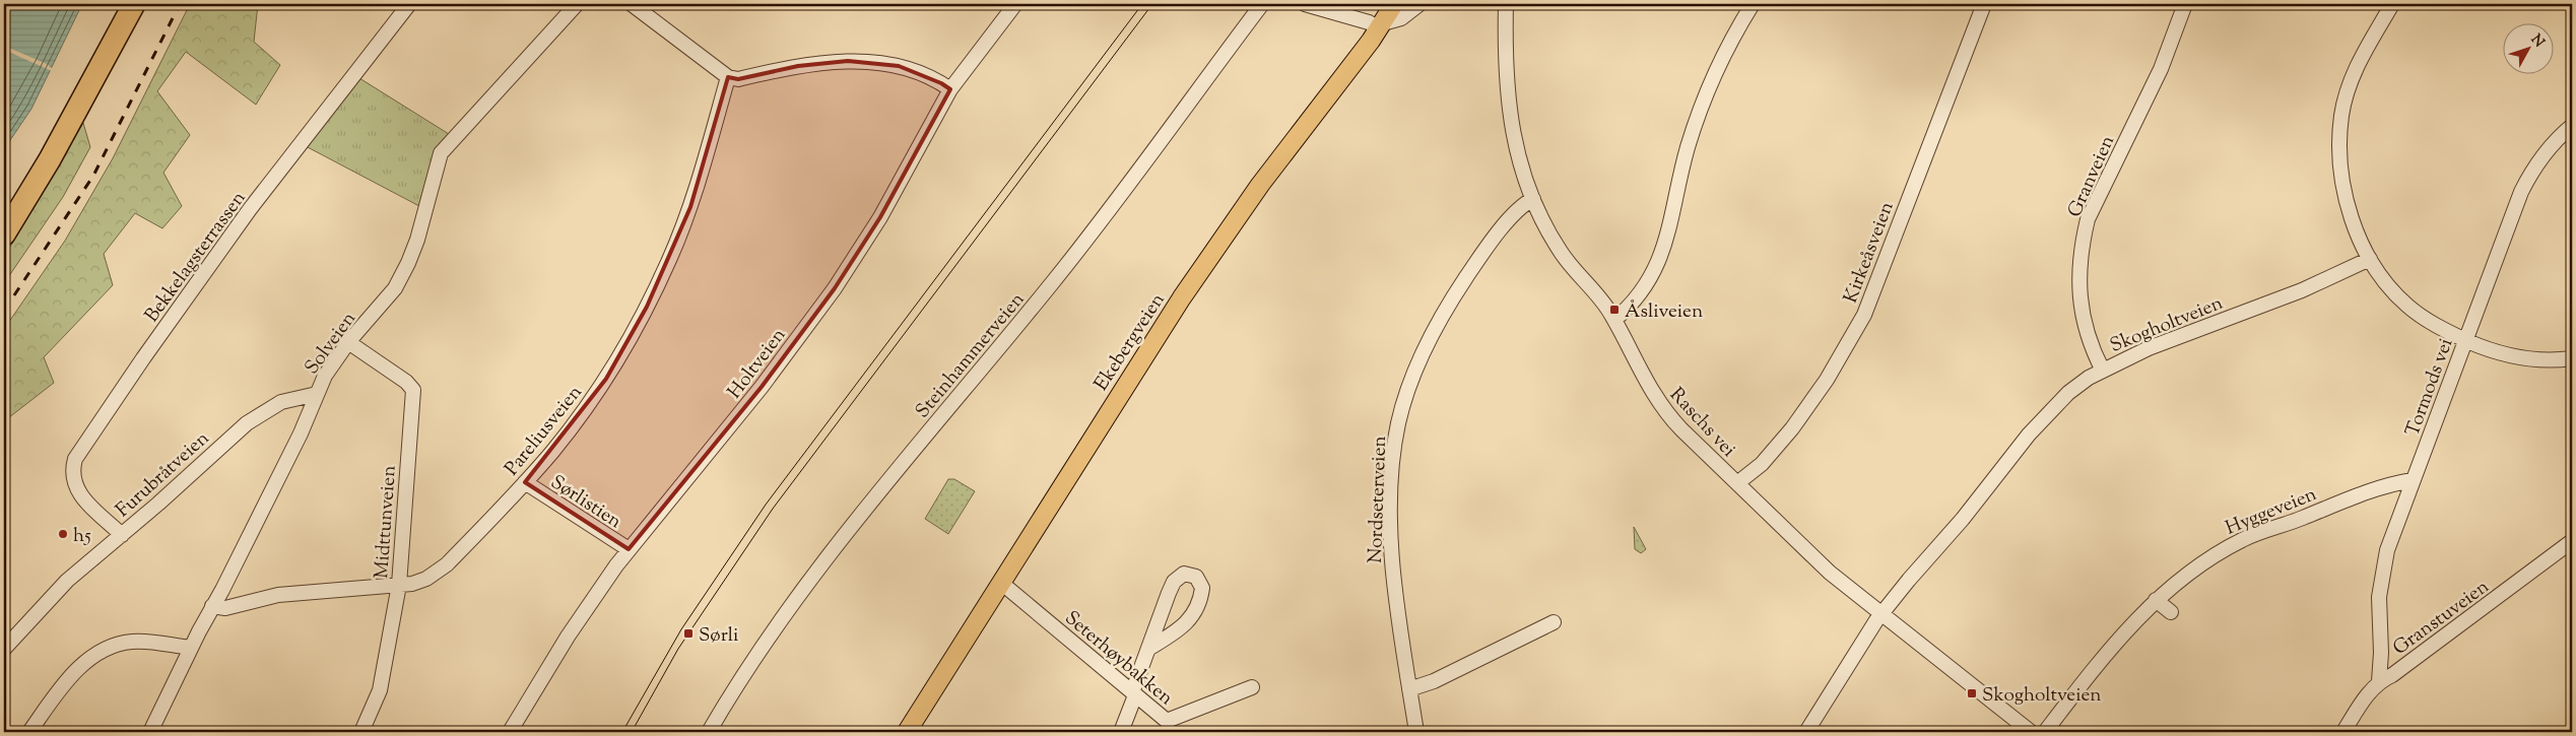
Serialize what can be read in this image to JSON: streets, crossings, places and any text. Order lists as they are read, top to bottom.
{
  "streets": {
    "main road": ["Ekebergveien"],
    "street": [
      "Granveien",
      "Kirkeåsveien",
      "Bekkelagsterrassen",
      "Skogholtveien",
      "Solveien",
      "Steinhammerveien",
      "Holtveien",
      "Tormods vei",
      "Raschs vei",
      "Pareliusveien",
      "Furubråtveien",
      "Nordseterveien",
      "Sørlistien",
      "Hyggeveien",
      "Midttunveien",
      "Granstuveien",
      "Seterhøybakken"
    ]
  },
  "crossings": [
    ["Granveien", "Skogholtveien"],
    ["Kirkeåsveien", "Raschs vei"],
    ["Bekkelagsterrassen", "Furubråtveien"],
    ["Skogholtveien", "Raschs vei"],
    ["Ekebergveien", "Seterhøybakken"],
    ["Solveien", "Pareliusveien"],
    ["Solveien", "Furubråtveien"],
    ["Solveien", "Midttunveien"],
    ["Holtveien", "Sørlistien"],
    ["Tormods vei", "Hyggeveien"],
    ["Tormods vei", "Granstuveien"],
    ["Raschs vei", "Nordseterveien"],
    ["Pareliusveien", "Sørlistien"],
    ["Pareliusveien", "Midttunveien"]
  ],
  "places": {
    "transit": ["Åsliveien", "Sørli", "Skogholtveien"],
    "other": ["h5"]
  },
  "north": "top right"
}
